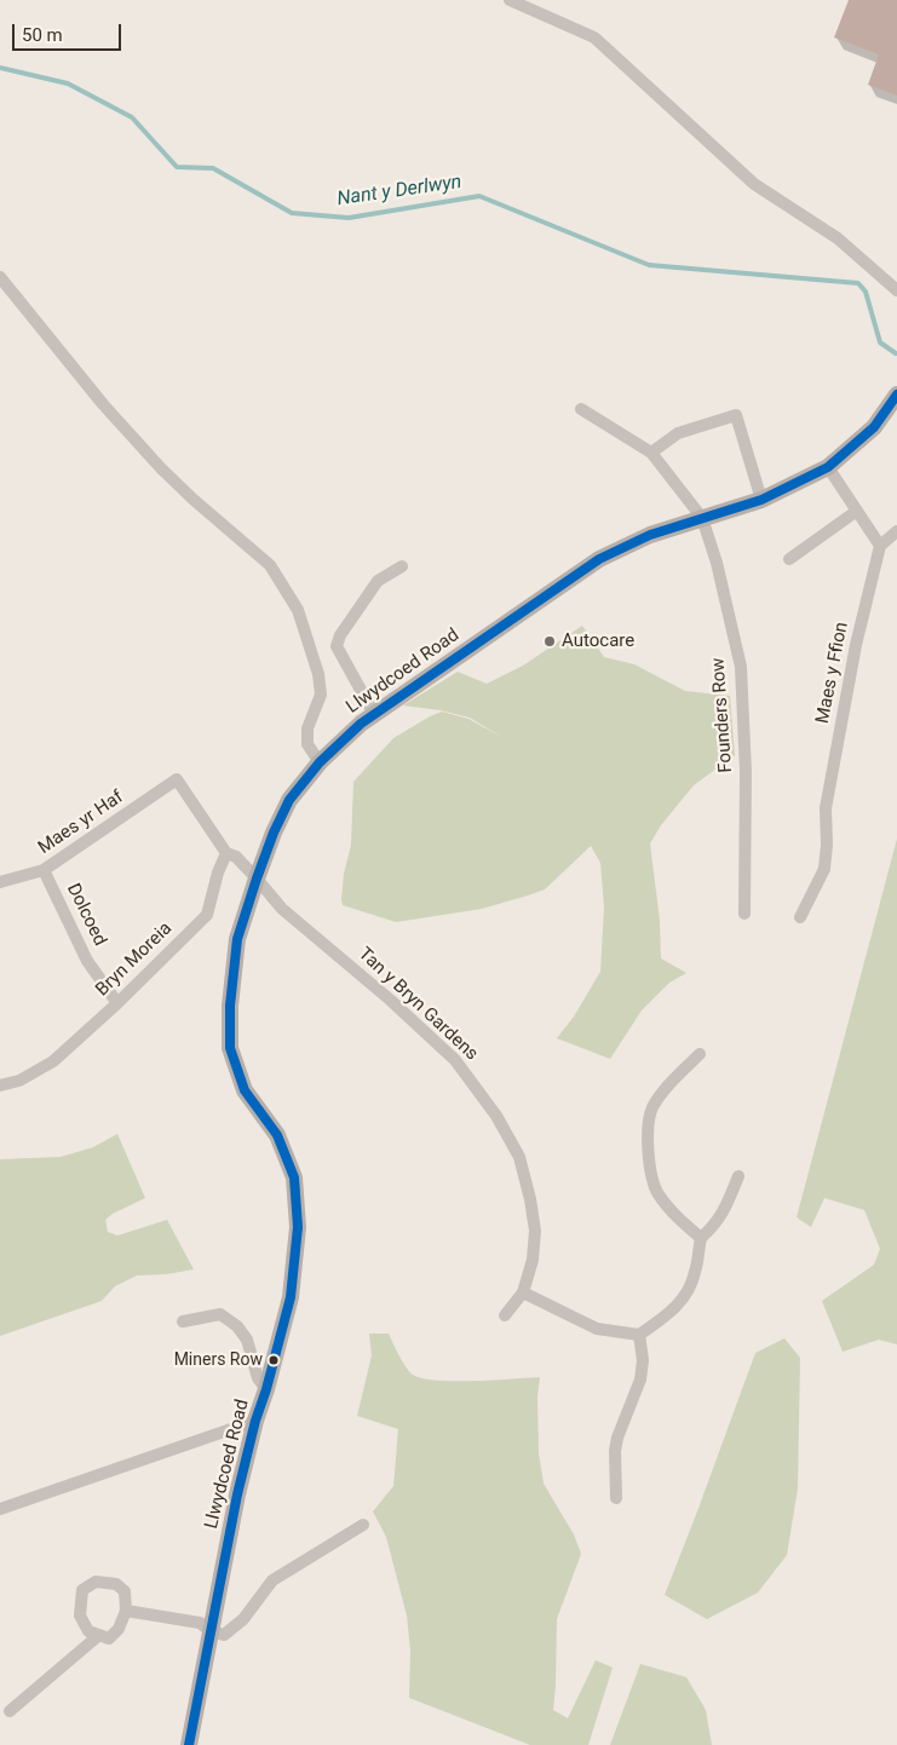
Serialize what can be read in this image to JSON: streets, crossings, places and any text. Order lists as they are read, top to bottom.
{
  "streets": {
    "main road": ["Llwydcoed Road"],
    "street": [
      "Maes y Ffion",
      "Founders Row",
      "Maes yr Haf",
      "Dolcoed",
      "Bryn Moreia",
      "Tan y Bryn Gardens"
    ]
  },
  "crossings": [
    ["Llwydcoed Road", "Founders Row"],
    ["Llwydcoed Road", "Tan y Bryn Gardens"],
    ["Maes yr Haf", "Dolcoed"],
    ["Maes yr Haf", "Bryn Moreia"],
    ["Dolcoed", "Bryn Moreia"]
  ],
  "water": ["Nant y Derlwyn"],
  "places": ["Autocare", "Miners Row"],
  "scale_bar": "50 m"
}
